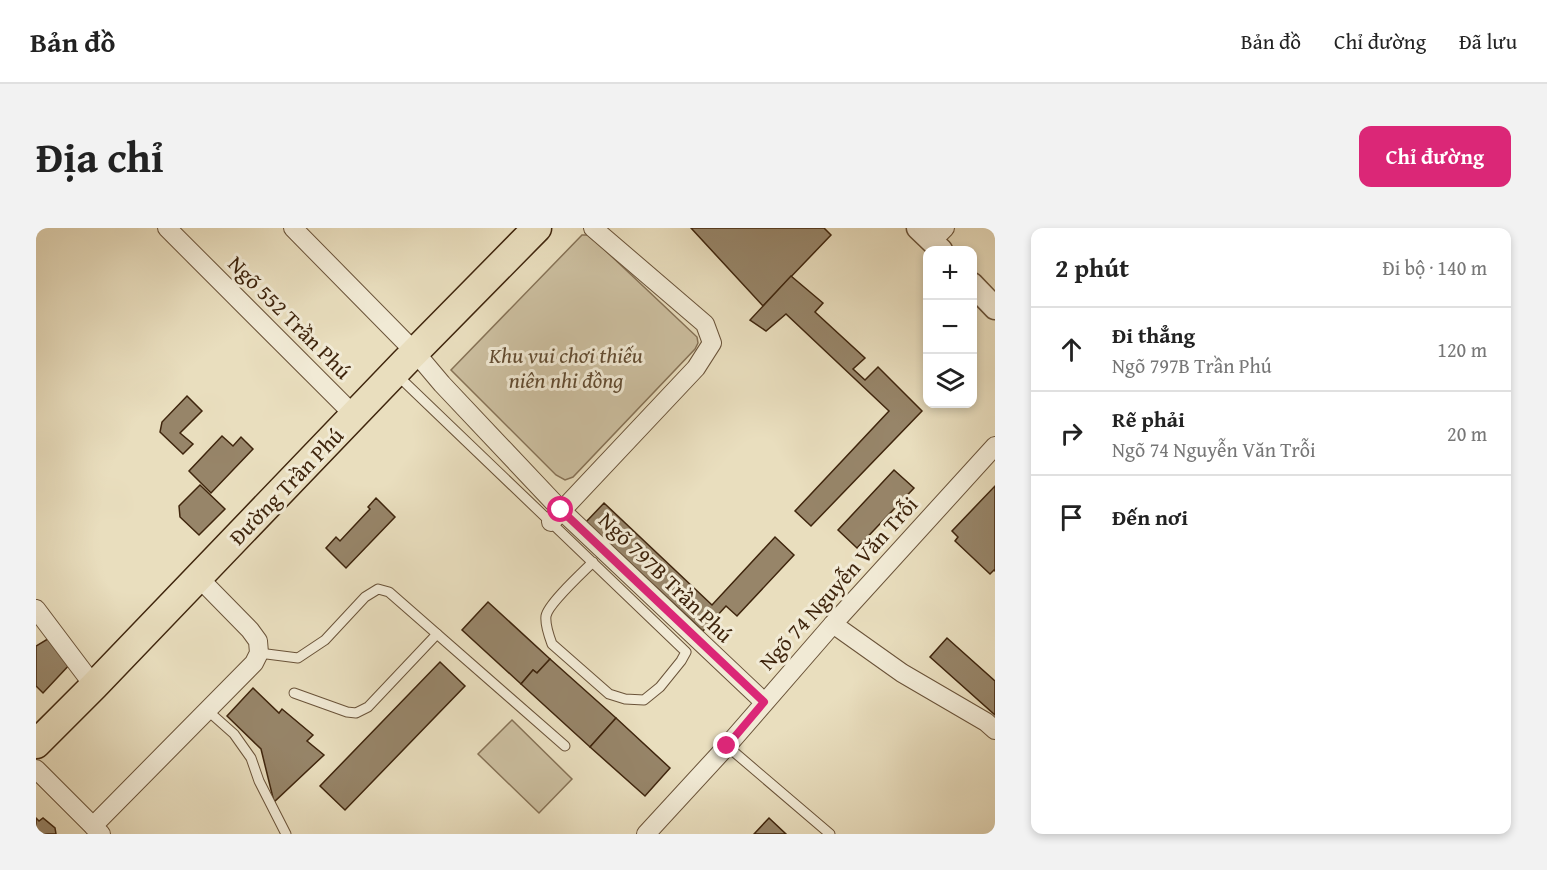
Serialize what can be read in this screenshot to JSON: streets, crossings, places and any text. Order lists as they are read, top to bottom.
{
  "streets": {
    "main road": ["Đường Trần Phú"],
    "street": ["Ngõ 552 Trần Phú", "Ngõ 797B Trần Phú", "Ngõ 74 Nguyễn Văn Trỗi"]
  },
  "crossings": [
    ["Ngõ 552 Trần Phú", "Đường Trần Phú"],
    ["Đường Trần Phú", "Ngõ 797B Trần Phú"],
    ["Ngõ 797B Trần Phú", "Ngõ 74 Nguyễn Văn Trỗi"]
  ],
  "parks": ["Khu vui chơi thiếu niên nhi đồng"],
  "page": {
    "header": "Bản đồ",
    "nav": ["Bản đồ", "Chỉ đường", "Đã lưu"],
    "title": "Địa chỉ",
    "buttons": "Chỉ đường",
    "heading": ["2 phút", "Đi bộ · 140 m"],
    "map_buttons": ["+", "−"],
    "list": [
      ["Đi thẳng", "Ngõ 797B Trần Phú", "120 m"],
      ["Rẽ phải", "Ngõ 74 Nguyễn Văn Trỗi", "20 m"],
      "Đến nơi"
    ]
  }
}
